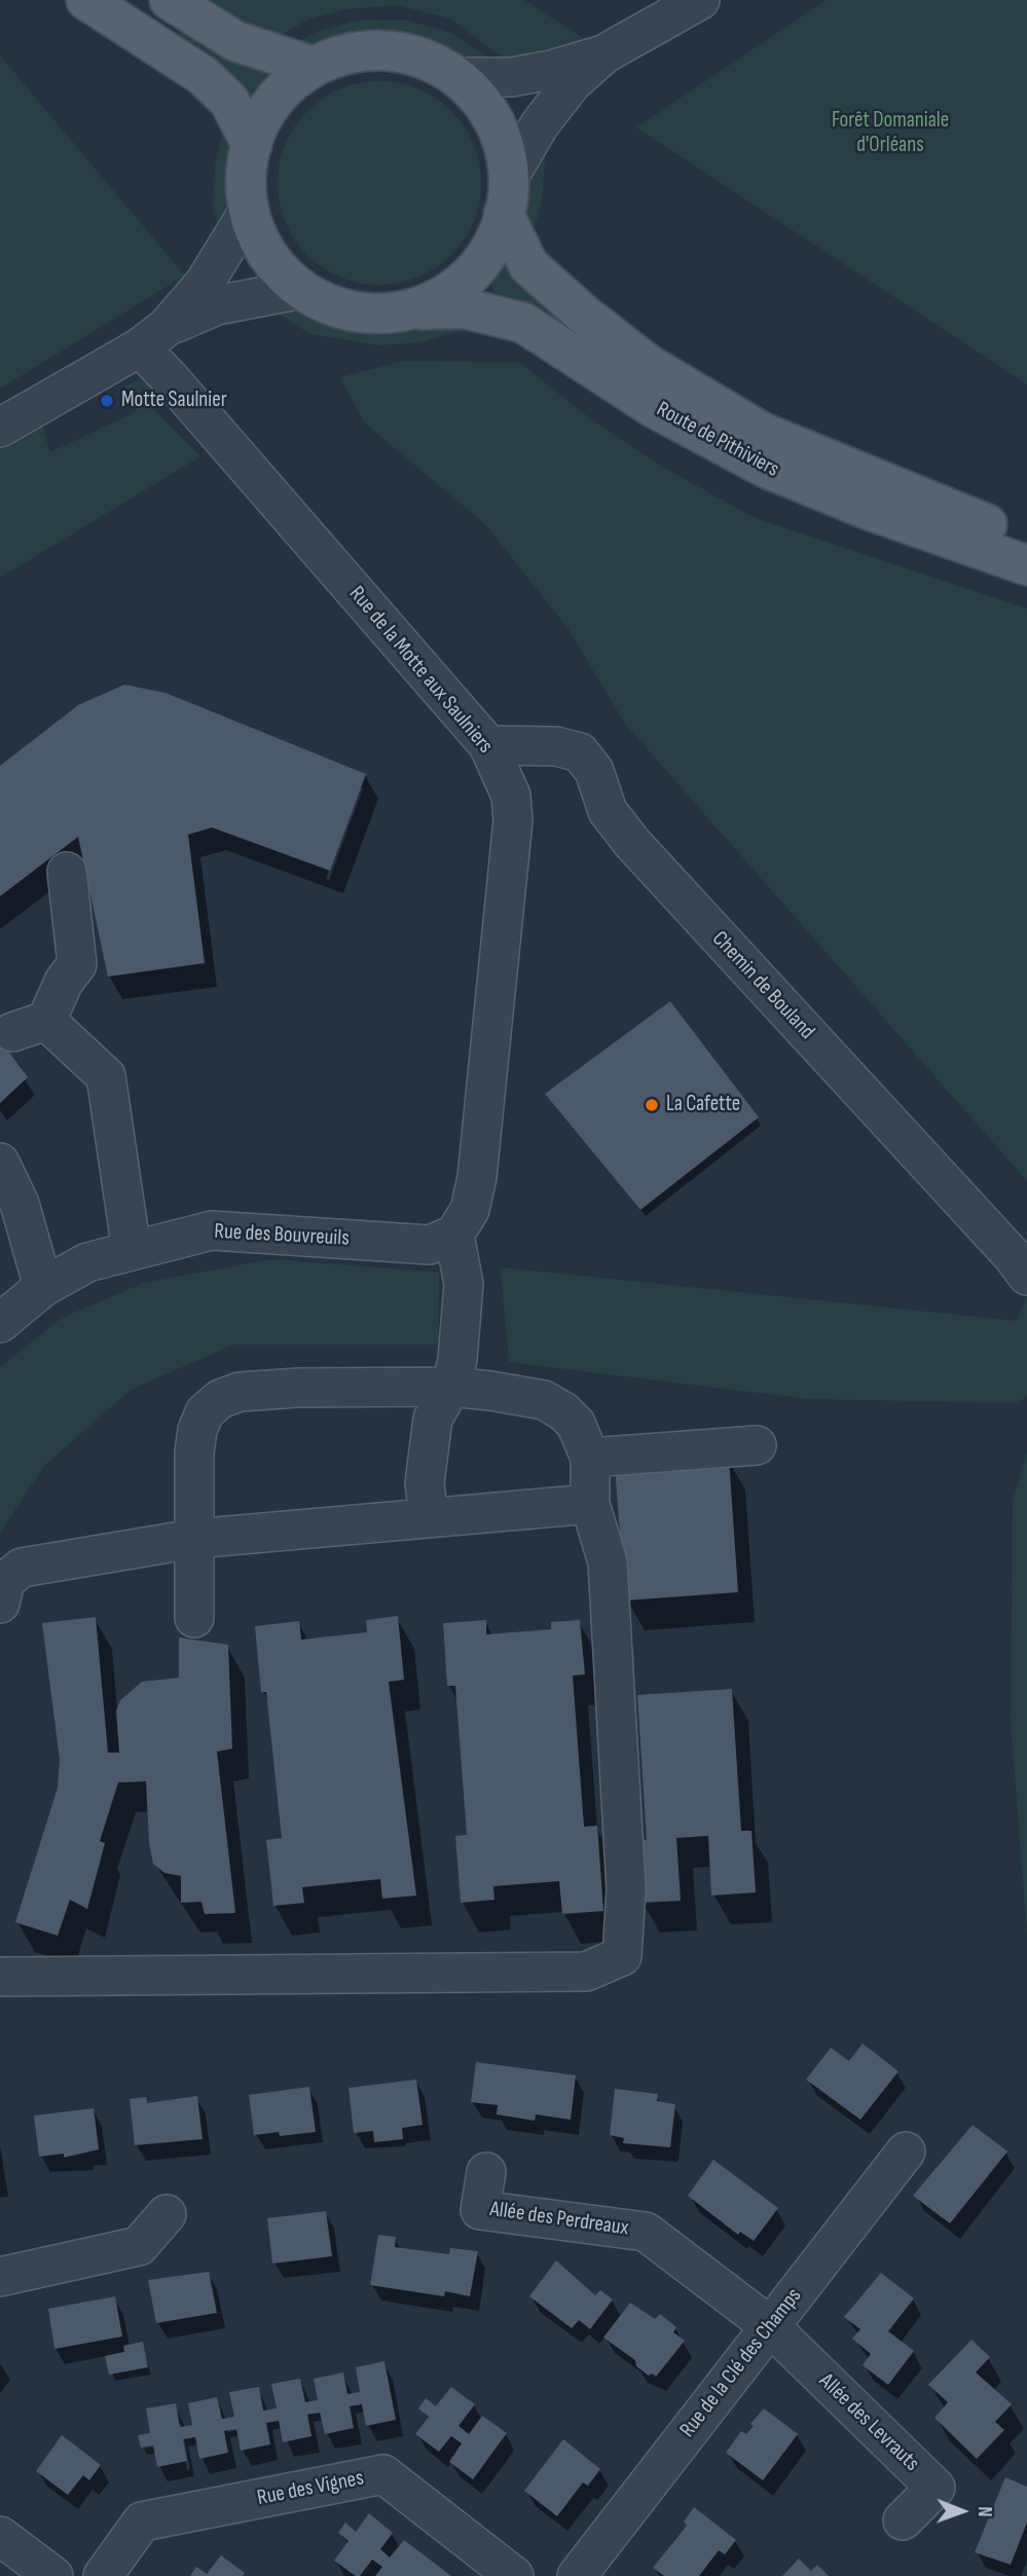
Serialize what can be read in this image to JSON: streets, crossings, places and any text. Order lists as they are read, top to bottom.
{
  "streets": {
    "main road": ["Route de Pithiviers"],
    "street": [
      "Rue de la Motte aux Saulniers",
      "Chemin de Bouland",
      "Rue des Bouvreuils",
      "Allée des Perdreaux",
      "Rue de la Clé des Champs",
      "Allée des Levrauts",
      "Rue des Vignes"
    ]
  },
  "crossings": [
    ["Rue de la Motte aux Saulniers", "Chemin de Bouland"],
    ["Rue de la Motte aux Saulniers", "Rue des Bouvreuils"],
    ["Allée des Perdreaux", "Rue de la Clé des Champs"],
    ["Allée des Perdreaux", "Allée des Levrauts"],
    ["Rue de la Clé des Champs", "Allée des Levrauts"]
  ],
  "parks": ["Forêt Domaniale d'Orléans"],
  "places": ["Motte Saulnier", "La Cafette"],
  "north": "right"
}
